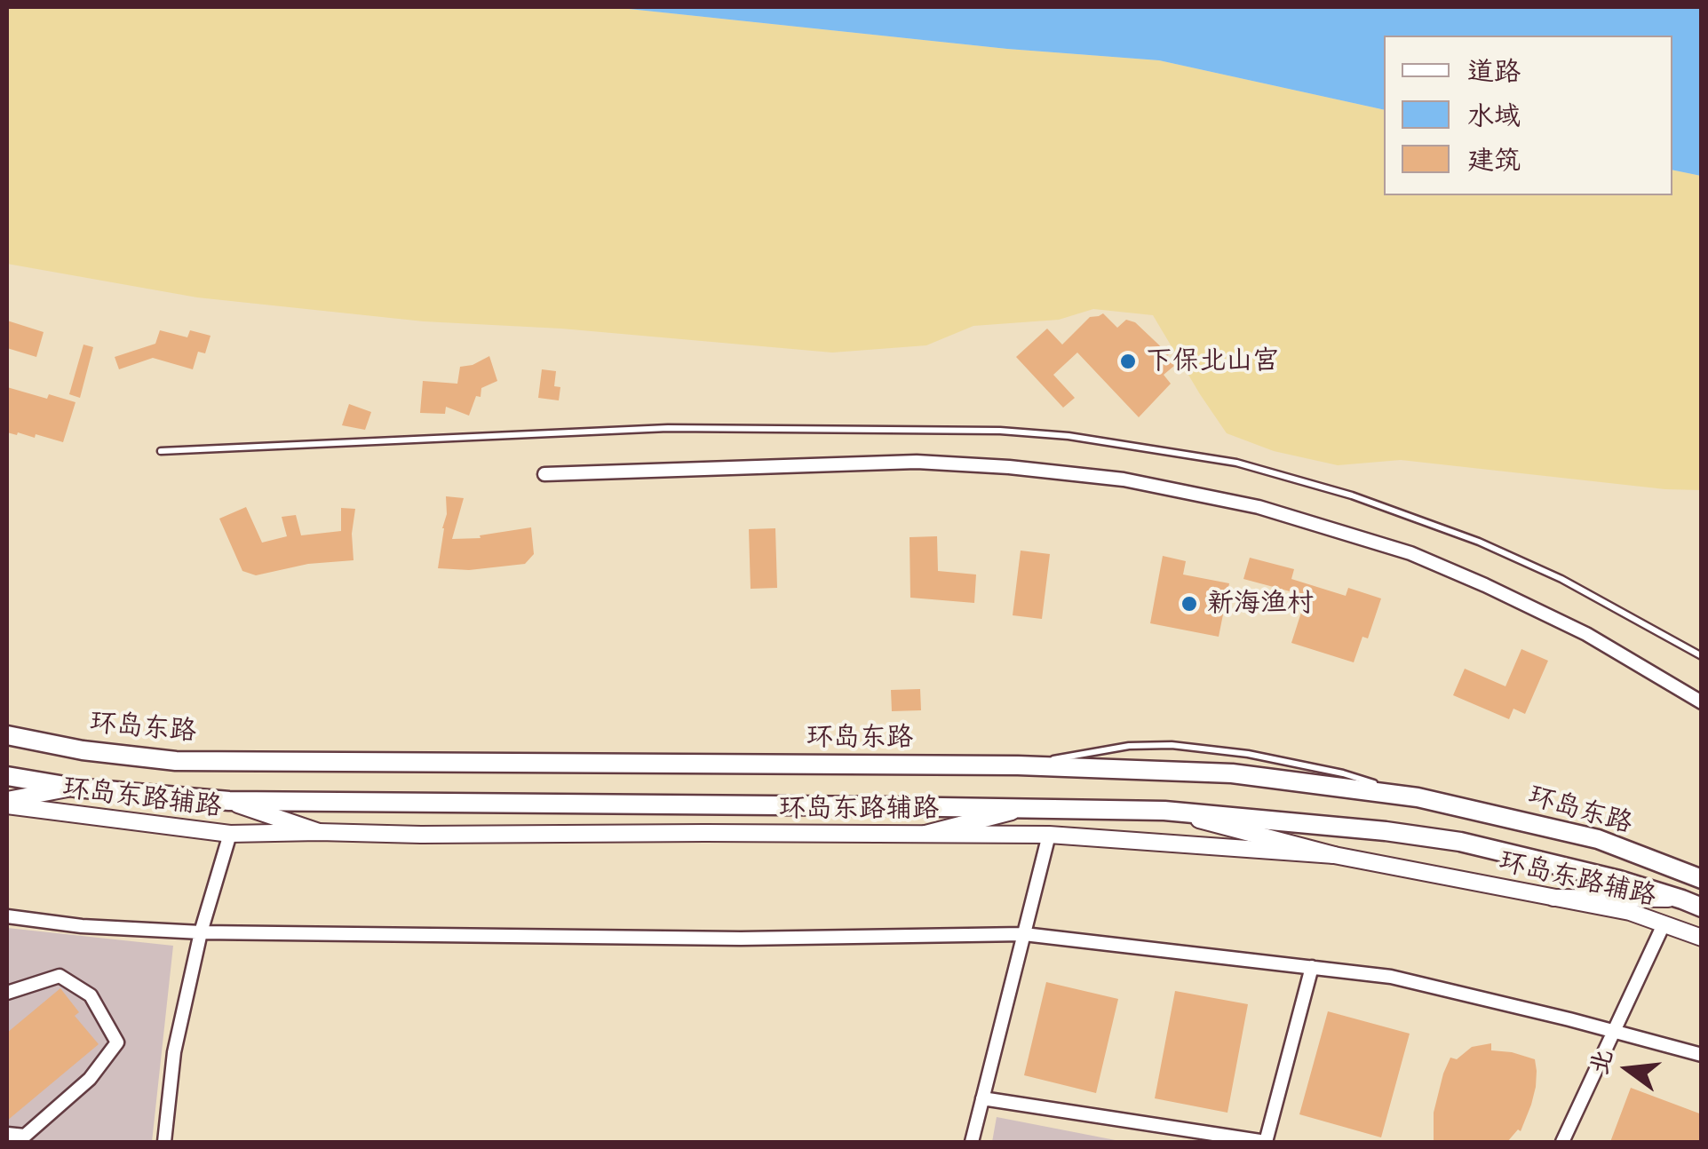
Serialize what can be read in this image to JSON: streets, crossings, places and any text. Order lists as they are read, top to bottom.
{
  "streets": {
    "main road": ["环岛东路"],
    "street": ["环岛东路辅路"]
  },
  "places": ["下保北山宫", "新海渔村"],
  "legend": ["道路", "水域", "建筑"],
  "north": "left"
}
